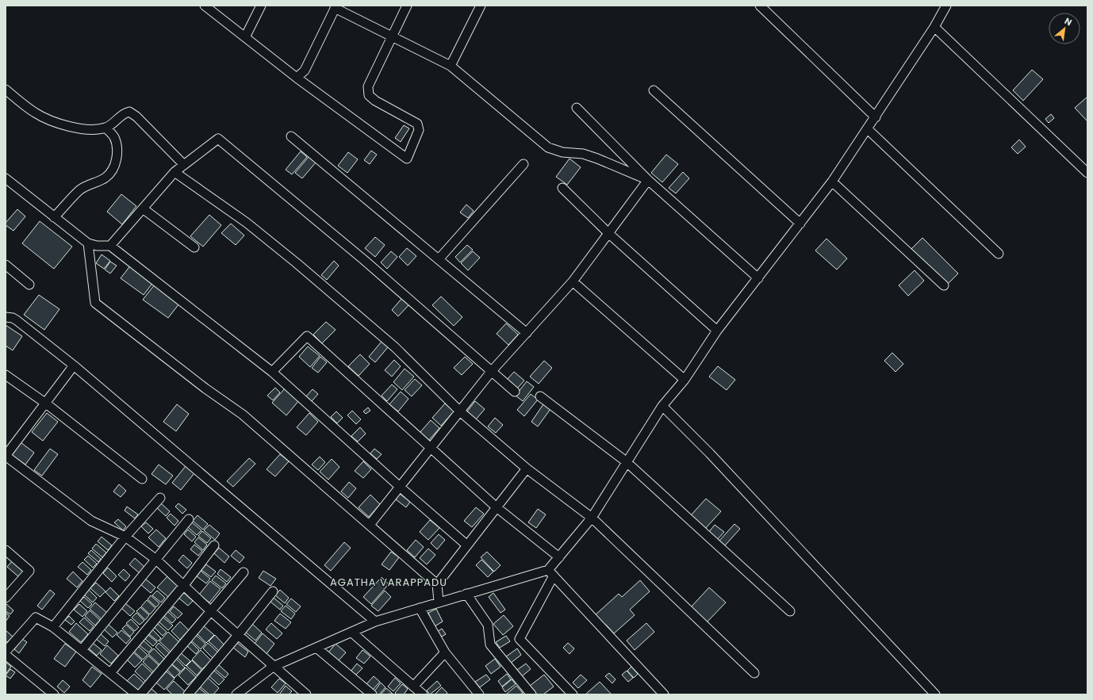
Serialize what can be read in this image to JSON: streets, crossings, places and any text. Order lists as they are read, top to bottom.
{
  "districts": ["AGATHA VARAPPADU"],
  "north": "top right"
}
